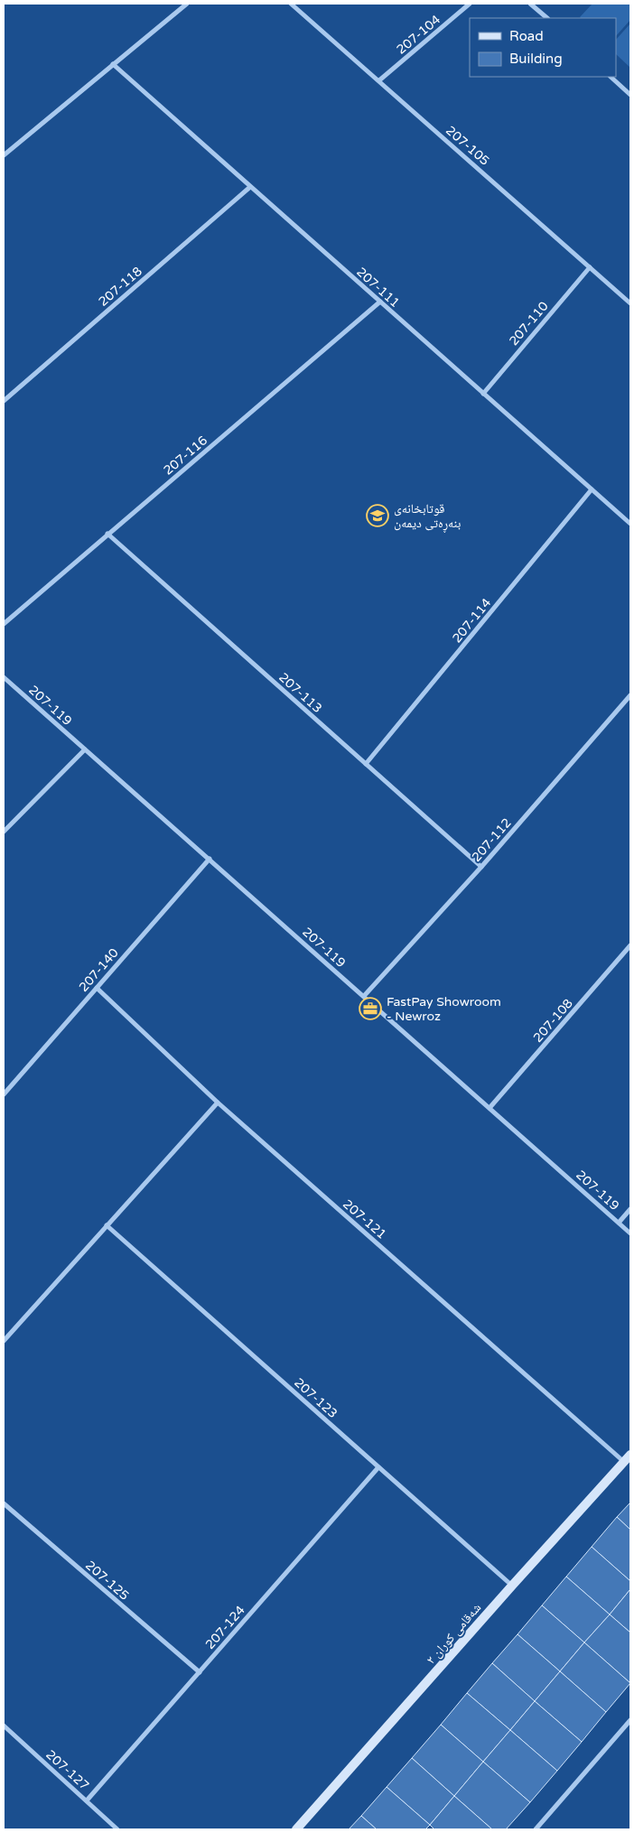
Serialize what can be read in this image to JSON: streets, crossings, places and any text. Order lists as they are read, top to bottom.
{
  "streets": {
    "street": [
      "207-104",
      "207-105",
      "207-118",
      "207-111",
      "207-110",
      "207-116",
      "207-114",
      "207-113",
      "207-119",
      "207-112",
      "207-140",
      "207-108",
      "207-121",
      "207-123",
      "207-125",
      "207-124",
      "شەقامی کوران ٢",
      "207-127"
    ]
  },
  "crossings": [
    ["207-104", "207-105"],
    ["207-105", "207-110"],
    ["207-118", "207-111"],
    ["207-111", "207-110"],
    ["207-111", "207-116"],
    ["207-111", "207-114"],
    ["207-116", "207-113"],
    ["207-114", "207-113"],
    ["207-113", "207-112"],
    ["207-119", "207-112"],
    ["207-119", "207-140"],
    ["207-119", "207-108"],
    ["207-140", "207-121"],
    ["207-121", "شەقامی کوران ٢"],
    ["207-123", "207-124"],
    ["207-123", "شەقامی کوران ٢"],
    ["207-125", "207-124"],
    ["207-124", "207-127"]
  ],
  "places": {
    "school or university": ["قوتابخانەی بنەڕەتی دیمەن"],
    "office": ["FastPay Showroom - Newroz"]
  },
  "legend": ["Road", "Building"]
}
